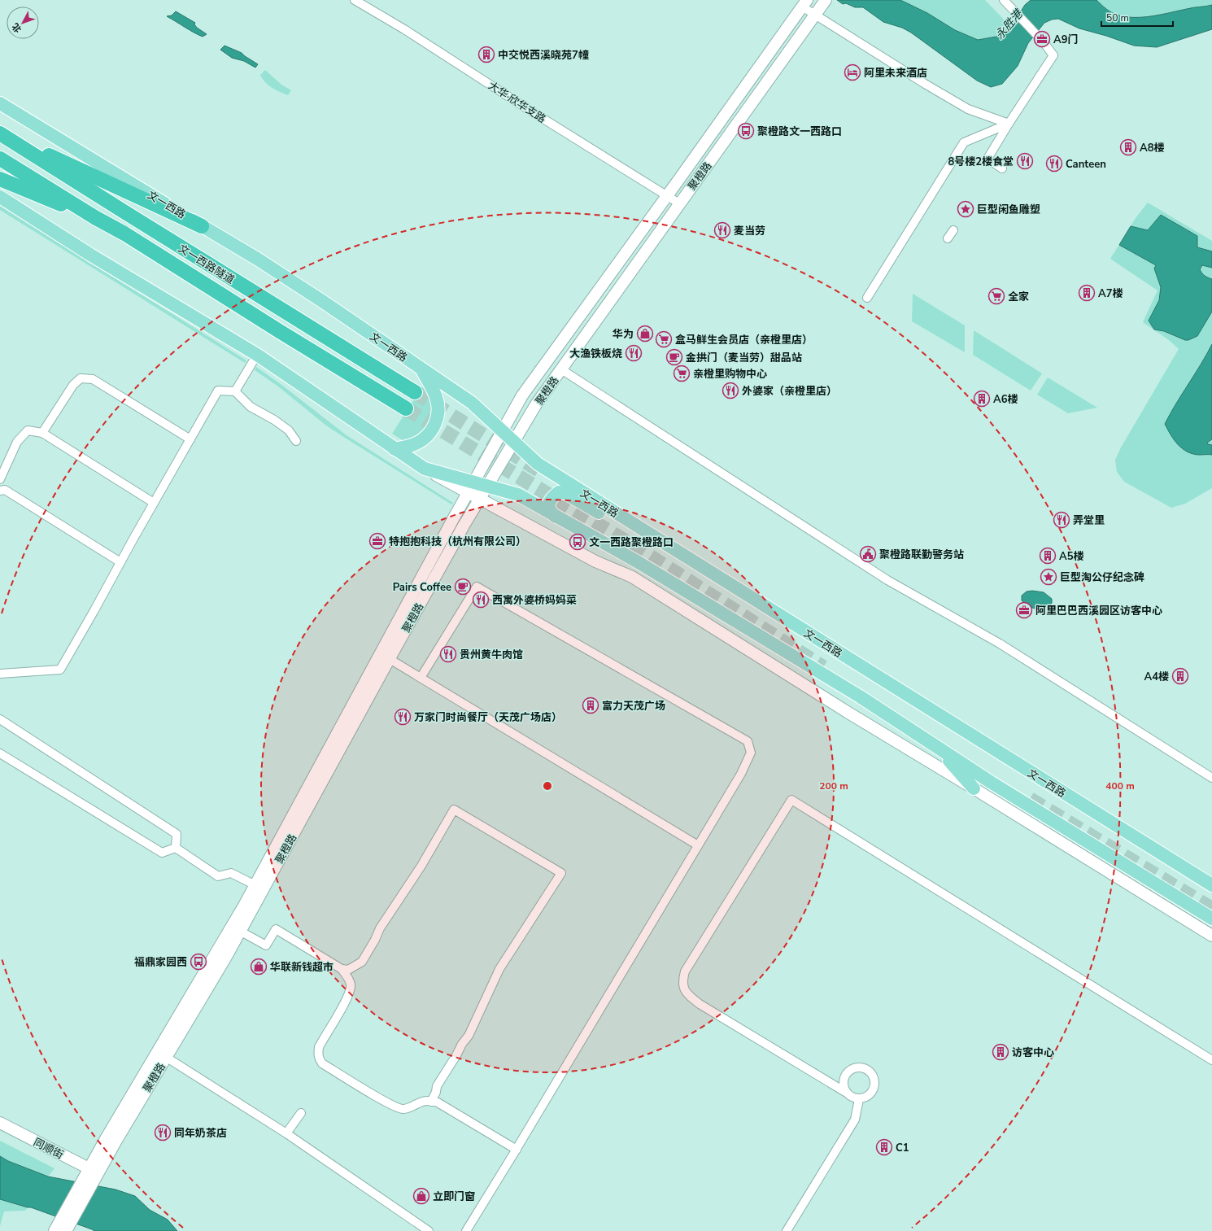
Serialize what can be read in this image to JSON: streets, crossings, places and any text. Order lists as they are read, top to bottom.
{
  "streets": {
    "highway": ["文一西路隧道"],
    "main road": ["文一西路"],
    "street": ["大华·欣华支路", "聚橙路", "同顺街"]
  },
  "crossings": [
    ["大华·欣华支路", "聚橙路"],
    ["聚橙路", "文一西路"],
    ["聚橙路", "同顺街"]
  ],
  "water": ["永胜港"],
  "places": {
    "office": ["A9门", "特抱抱科技（杭州有限公司）", "阿里巴巴西溪园区访客中心"],
    "building": [
      "中交悦西溪晓苑7幢",
      "A8楼",
      "A7楼",
      "A6楼",
      "A5楼",
      "A4楼",
      "富力天茂广场",
      "访客中心",
      "C1"
    ],
    "hotel": ["阿里未来酒店"],
    "bus stop": ["聚橙路文一西路口", "文一西路聚橙路口", "福鼎家园西"],
    "restaurant": [
      "8号楼2楼食堂",
      "Canteen",
      "麦当劳",
      "大渔铁板烧",
      "外婆家（亲橙里店）",
      "弄堂里",
      "西寓外婆桥妈妈菜",
      "贵州黄牛肉馆",
      "万家门时尚餐厅（天茂广场店）",
      "同年奶茶店"
    ],
    "place": ["巨型闲鱼雕塑", "巨型淘公仔纪念碑"],
    "supermarket": ["全家", "盒马鲜生会员店（亲橙里店）", "亲橙里购物中心"],
    "shop": ["华为", "华联新钱超市", "立即门窗"],
    "cafe": ["金拱门（麦当劳）甜品站", "Pairs Coffee"],
    "public building": ["聚橙路联勤警务站"]
  },
  "scale_bar": "50 m",
  "north": "bottom left",
  "rings": ["200 m", "400 m"]
}
